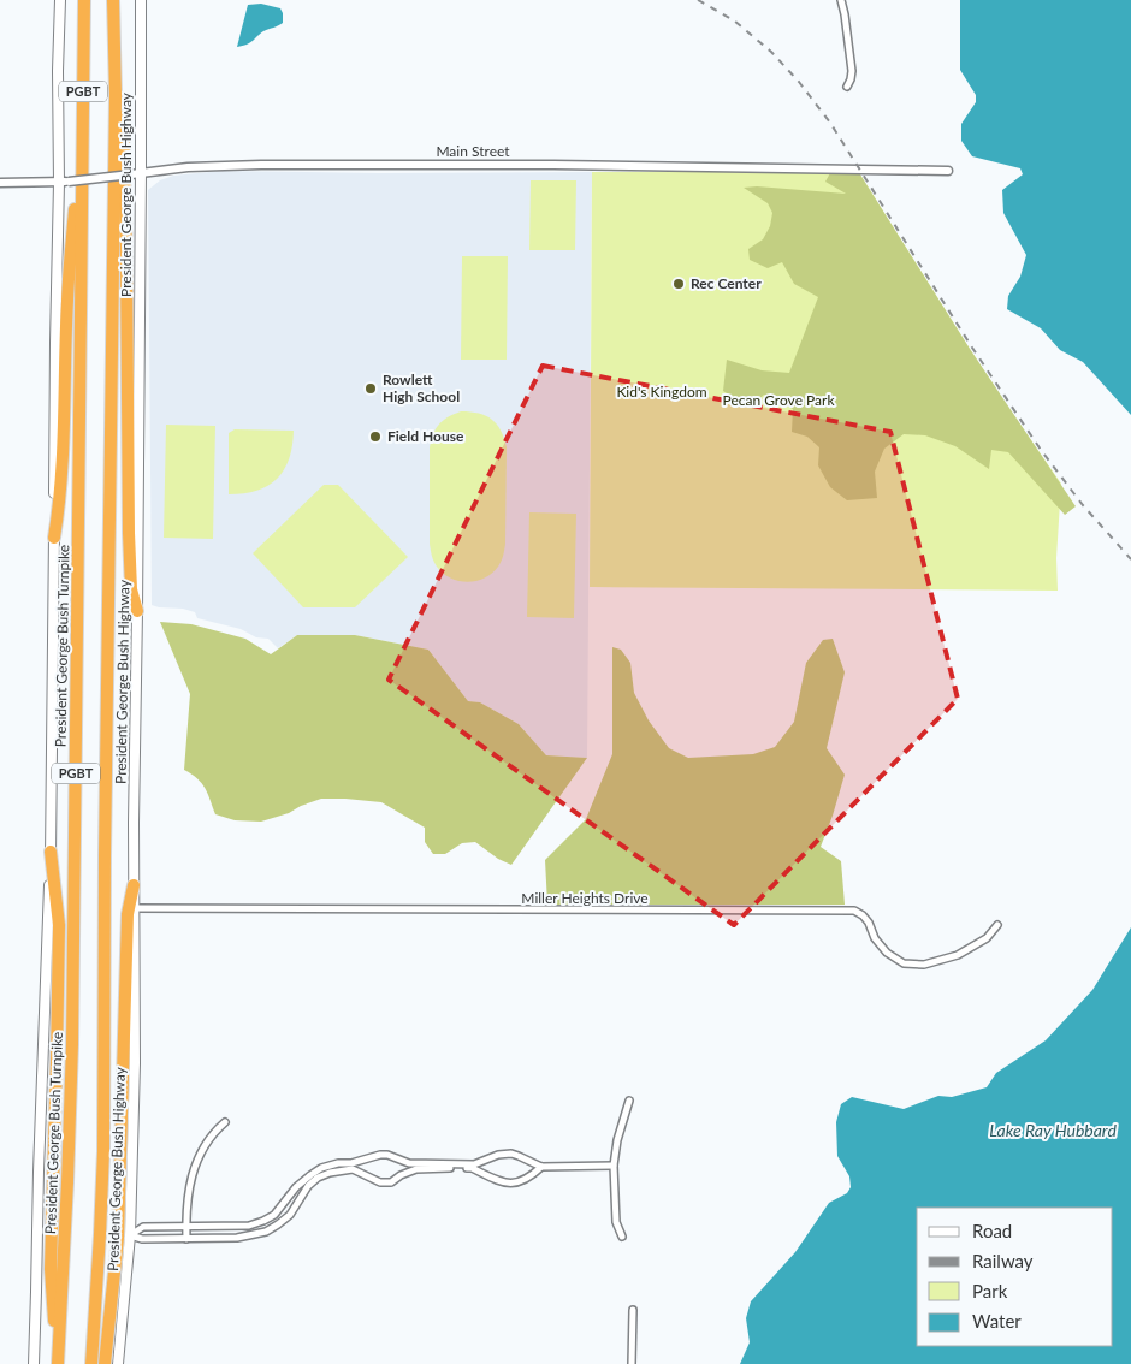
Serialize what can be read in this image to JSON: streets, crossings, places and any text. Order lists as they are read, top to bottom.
{
  "streets": {
    "highway": ["PGBT", "President George Bush Turnpike"],
    "main road": ["President George Bush Highway"],
    "street": ["Main Street", "Miller Heights Drive"]
  },
  "crossings": [
    ["Main Street", "President George Bush Highway"],
    ["President George Bush Highway", "Miller Heights Drive"]
  ],
  "water": ["Lake Ray Hubbard"],
  "parks": ["Kid's Kingdom", "Pecan Grove Park"],
  "places": ["Rec Center", "Rowlett High School", "Field House"],
  "legend": [
    "Road",
    "Railway",
    "Park",
    "Water"
  ]
}
